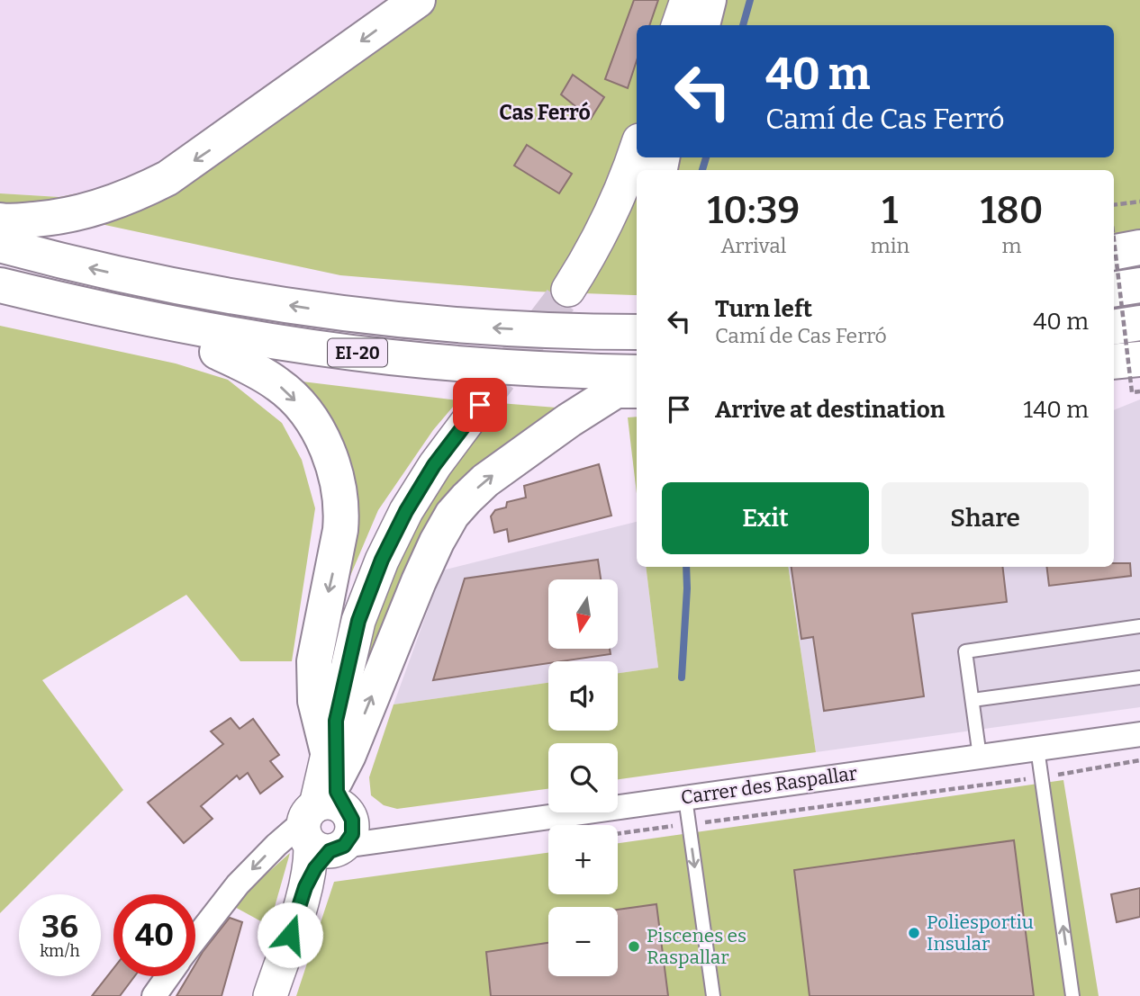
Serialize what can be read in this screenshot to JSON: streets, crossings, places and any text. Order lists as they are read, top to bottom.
{
  "streets": {
    "main road": ["EI-20"],
    "street": ["Carrer des Raspallar"]
  },
  "districts": ["Cas Ferró"],
  "places": ["Poliesportiu Insular", "Piscenes es Raspallar"],
  "north": "bottom",
  "page": {
    "turn": ["40 m", "Camí de Cas Ferró"],
    "eta": [
      "10:39",
      "Arrival",
      "1",
      "min",
      "180",
      "m"
    ],
    "list": [
      {
        "name": "Turn left",
        "note": "Camí de Cas Ferró",
        "value": "40 m"
      },
      {
        "name": "Arrive at destination",
        "value": "140 m"
      }
    ],
    "buttons": ["Exit", "Share"],
    "map_buttons": ["+", "−"],
    "speed": "36 km/h",
    "limit": "40"
  }
}
